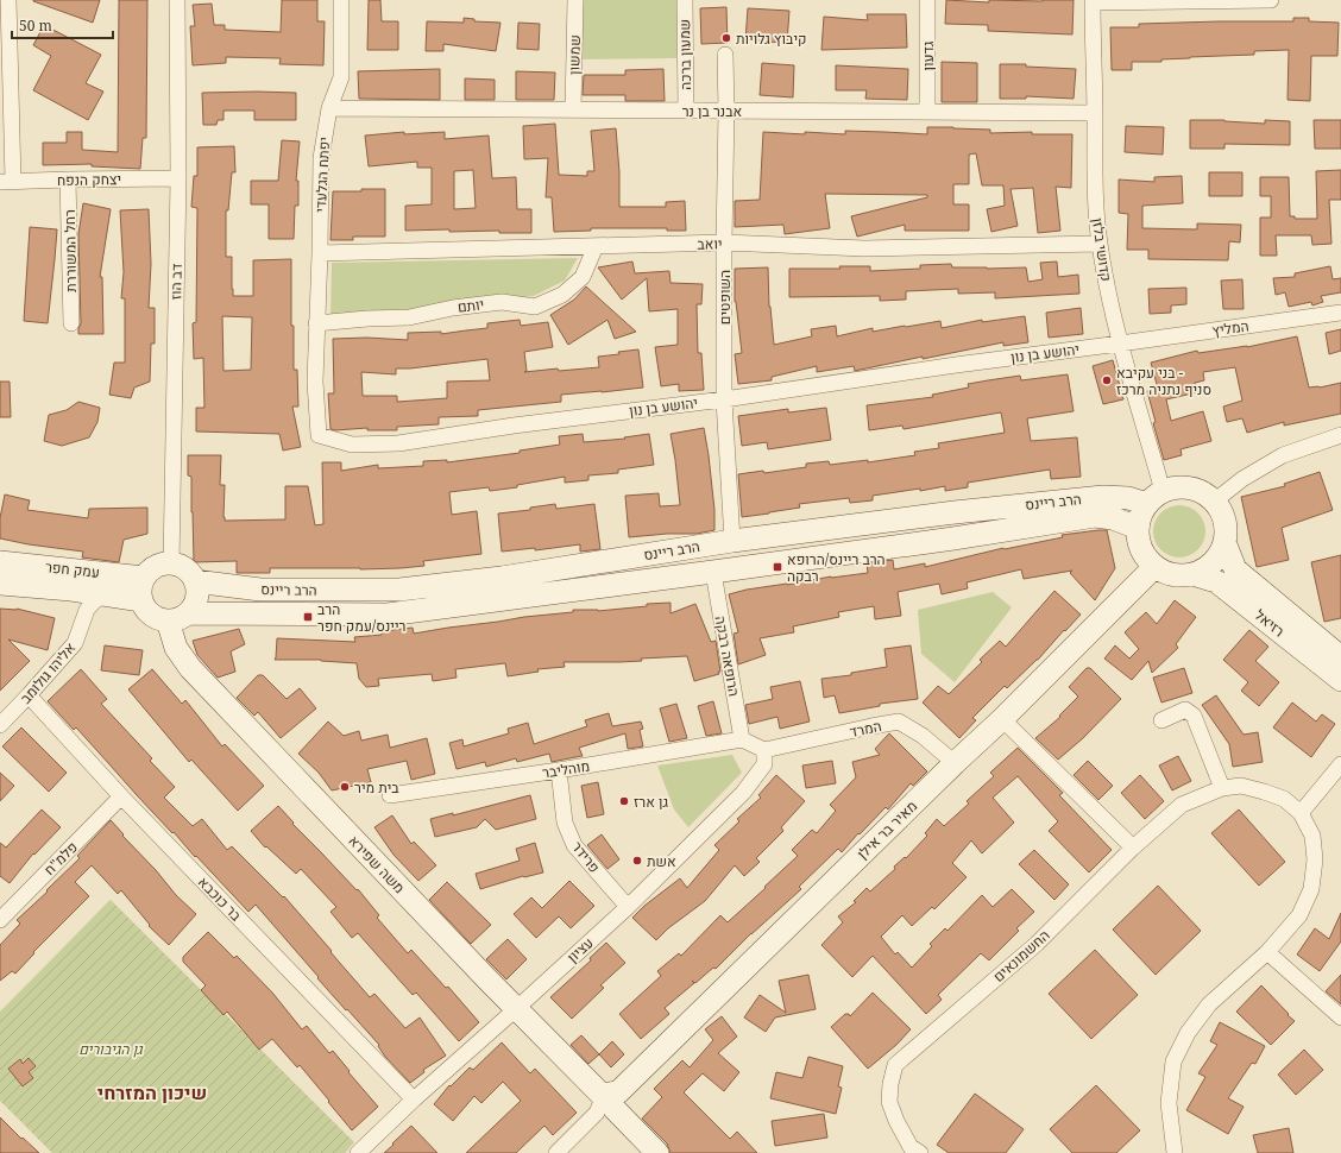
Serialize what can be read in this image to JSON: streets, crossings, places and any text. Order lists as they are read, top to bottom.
{
  "streets": {
    "main road": [
      "הרב ריינס",
      "עמק חפר",
      "רזיאל",
      "מאיר בר אילן",
      "משה שפירא"
    ],
    "street": [
      "שמשון",
      "שמעון ברכה",
      "גדעון",
      "אבנר בן נר",
      "יפתח הגלעדי",
      "יצחק הנפח",
      "יואב",
      "קדושי בלזן",
      "רחל המשוררת",
      "דב הוז",
      "השופטים",
      "יותם",
      "המליץ",
      "יהושע בן נון",
      "הרופאה רבקה",
      "אליהו גולומב",
      "המרד",
      "מוהליבר",
      "פרידר",
      "פלמ\"ח",
      "בר כוכבא",
      "עציון",
      "החשמונאים"
    ]
  },
  "crossings": [
    ["שמשון", "אבנר בן נר"],
    ["שמעון ברכה", "אבנר בן נר"],
    ["גדעון", "אבנר בן נר"],
    ["אבנר בן נר", "יפתח הגלעדי"],
    ["אבנר בן נר", "קדושי בלזן"],
    ["אבנר בן נר", "השופטים"],
    ["יפתח הגלעדי", "יואב"],
    ["יפתח הגלעדי", "יותם"],
    ["יפתח הגלעדי", "יהושע בן נון"],
    ["יצחק הנפח", "רחל המשוררת"],
    ["יצחק הנפח", "דב הוז"],
    ["יואב", "קדושי בלזן"],
    ["יואב", "השופטים"],
    ["יואב", "יותם"],
    ["קדושי בלזן", "המליץ"],
    ["קדושי בלזן", "יהושע בן נון"],
    ["קדושי בלזן", "הרב ריינס"],
    ["קדושי בלזן", "רזיאל"],
    ["קדושי בלזן", "מאיר בר אילן"],
    ["דב הוז", "הרב ריינס"],
    ["דב הוז", "עמק חפר"],
    ["דב הוז", "משה שפירא"],
    ["השופטים", "יהושע בן נון"],
    ["השופטים", "הרב ריינס"],
    ["יותם", "יהושע בן נון"],
    ["המליץ", "יהושע בן נון"],
    ["הרב ריינס", "עמק חפר"],
    ["הרב ריינס", "רזיאל"],
    ["הרב ריינס", "הרופאה רבקה"],
    ["הרב ריינס", "מאיר בר אילן"],
    ["הרב ריינס", "משה שפירא"],
    ["עמק חפר", "אליהו גולומב"],
    ["עמק חפר", "משה שפירא"],
    ["רזיאל", "מאיר בר אילן"],
    ["הרופאה רבקה", "מוהליבר"],
    ["אליהו גולומב", "בר כוכבא"],
    ["המרד", "מאיר בר אילן"],
    ["המרד", "עציון"],
    ["מוהליבר", "פרידר"],
    ["מאיר בר אילן", "משה שפירא"],
    ["פרידר", "עציון"],
    ["פלמ\"ח", "בר כוכבא"],
    ["משה שפירא", "עציון"],
    ["בר כוכבא", "עציון"]
  ],
  "districts": ["שיכון המזרחי"],
  "parks": ["גן הגיבורים"],
  "places": {
    "other": [
      "קיבוץ גלויות",
      "בני עקיבא - סניף נתניה מרכז",
      "בית מיר",
      "גן ארז",
      "אשת"
    ],
    "transit": ["הרב ריינס/הרופא רבקה", "הרב ריינס/עמק חפר"]
  },
  "scale_bar": "50 m"
}
